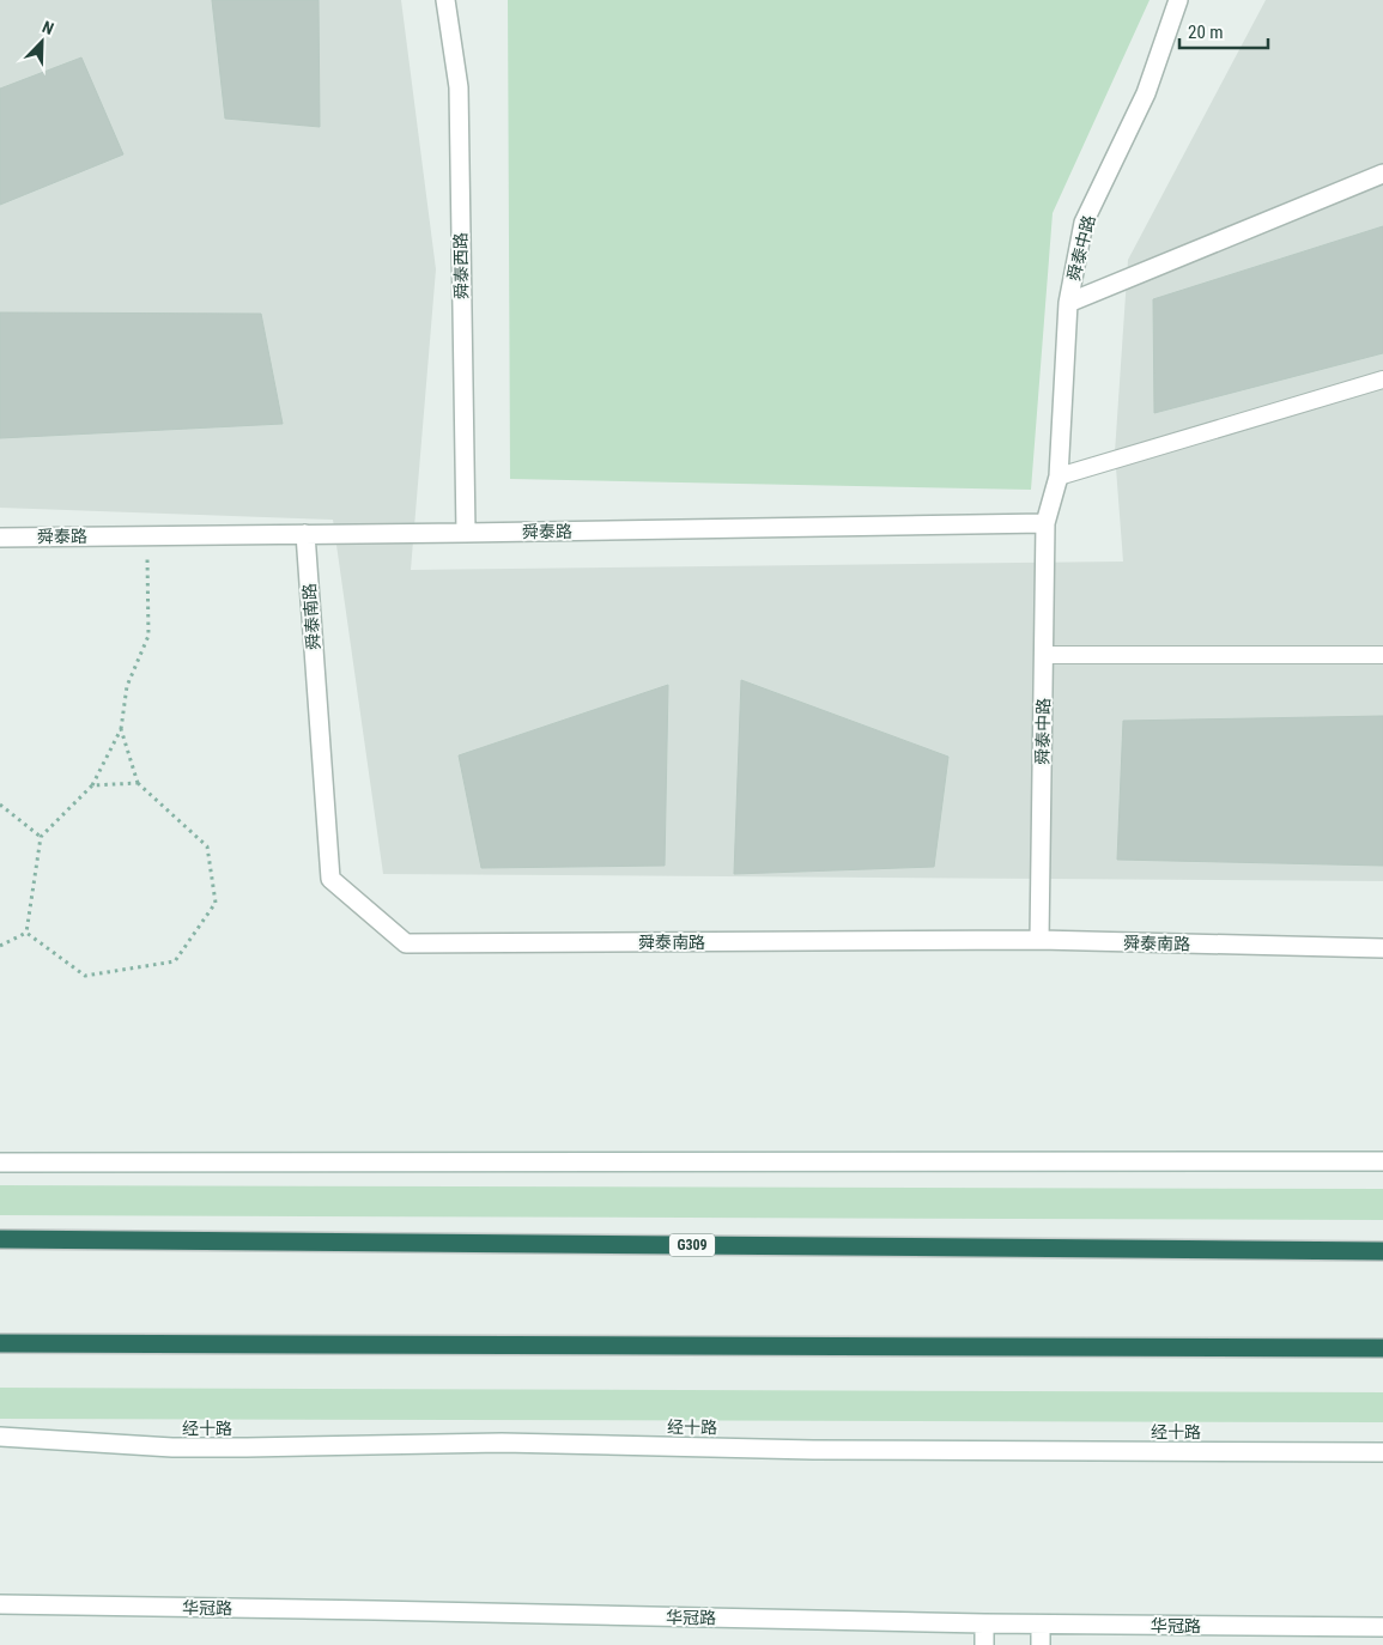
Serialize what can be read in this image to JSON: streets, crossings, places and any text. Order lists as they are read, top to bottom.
{
  "streets": {
    "highway": ["G309"],
    "street": [
      "舜泰中路",
      "舜泰西路",
      "舜泰路",
      "舜泰南路",
      "经十路",
      "华冠路"
    ]
  },
  "crossings": [
    ["舜泰中路", "舜泰路"],
    ["舜泰中路", "舜泰南路"],
    ["舜泰西路", "舜泰路"],
    ["舜泰路", "舜泰南路"]
  ],
  "scale_bar": "20 m",
  "north": "top right"
}
